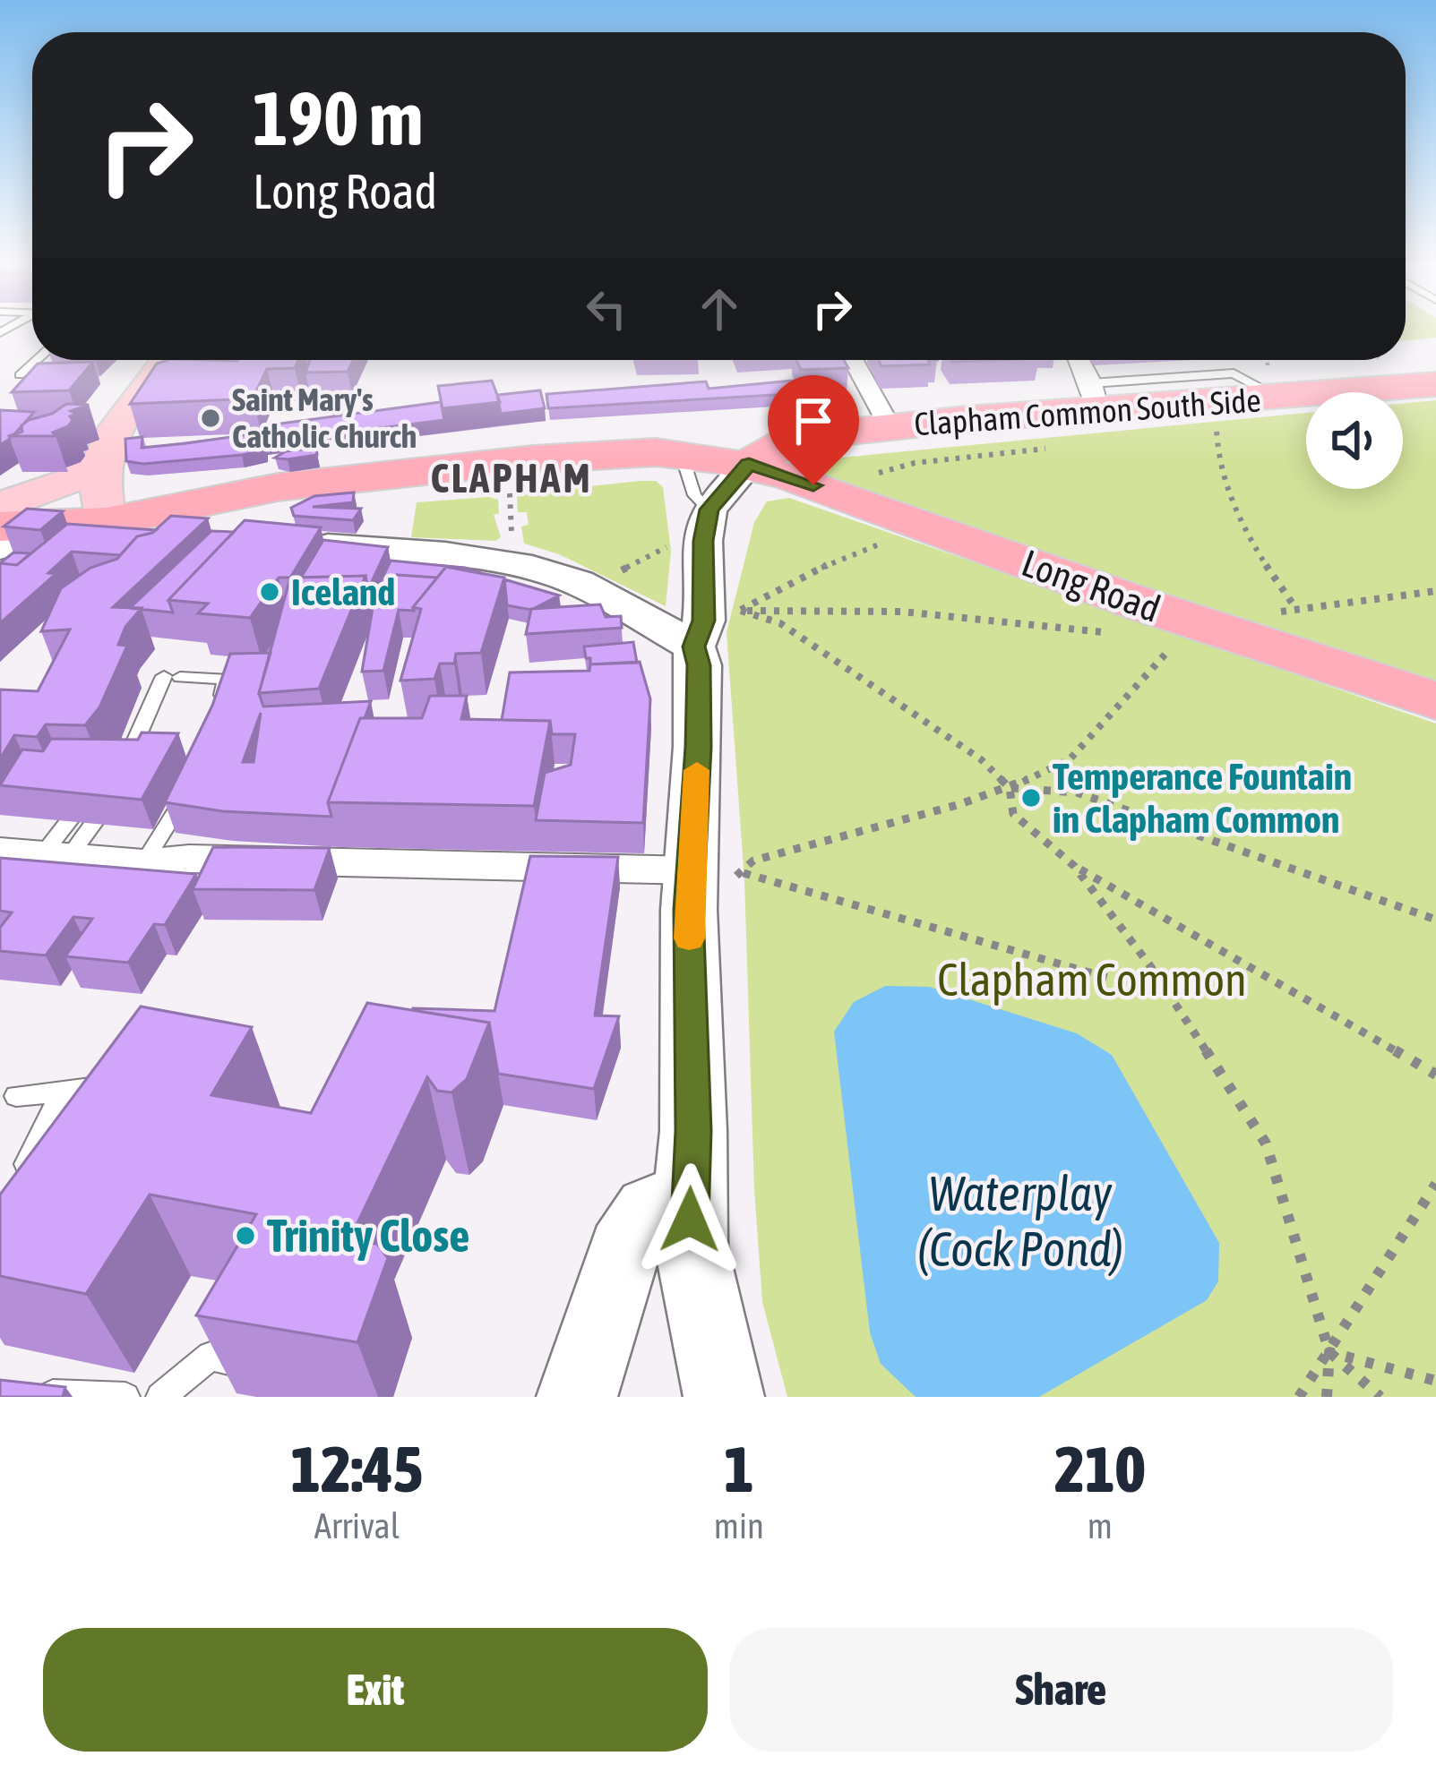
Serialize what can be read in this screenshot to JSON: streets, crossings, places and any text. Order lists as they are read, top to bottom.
{
  "streets": {
    "highway": ["Clapham Common South Side", "Long Road"]
  },
  "crossings": [
    ["Clapham Common South Side", "Long Road"]
  ],
  "districts": ["CLAPHAM"],
  "water": ["Waterplay (Cock Pond)"],
  "parks": ["Clapham Common"],
  "places": [
    "Saint Mary's Catholic Church",
    "Iceland",
    "Temperance Fountain in Clapham Common",
    "Trinity Close"
  ],
  "page": {
    "turn": ["190 m", "Long Road"],
    "eta": [
      "12:45",
      "Arrival",
      "1",
      "min",
      "210",
      "m"
    ],
    "buttons": ["Exit", "Share"]
  }
}
